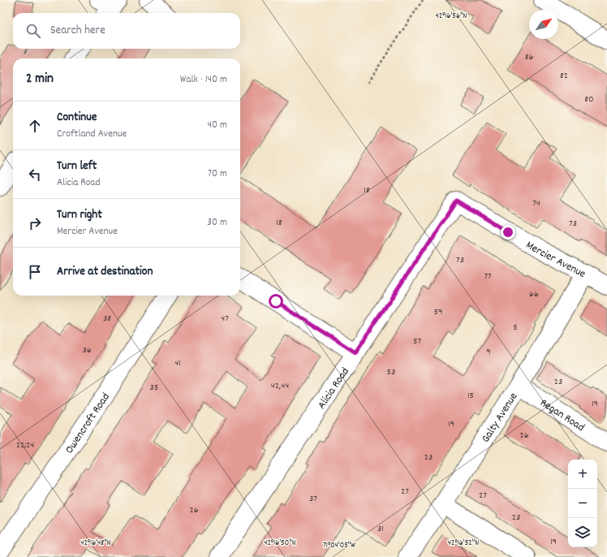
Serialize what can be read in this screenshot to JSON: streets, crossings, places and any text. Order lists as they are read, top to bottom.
{
  "streets": {
    "street": [
      "Mercier Avenue",
      "Alicia Road",
      "Regan Road",
      "Galty Avenue",
      "Owencroft Road"
    ]
  },
  "crossings": [
    ["Mercier Avenue", "Alicia Road"],
    ["Mercier Avenue", "Galty Avenue"],
    ["Regan Road", "Galty Avenue"]
  ],
  "house_numbers": [
    "86",
    "82",
    "80",
    "18",
    "74",
    "18",
    "73",
    "73",
    "77",
    "66",
    "59",
    "38",
    "47",
    "5",
    "57",
    "36",
    "9",
    "41",
    "53",
    "23",
    "42,44",
    "35",
    "15",
    "19",
    "19",
    "26",
    "22;24",
    "23",
    "27",
    "27",
    "37",
    "26",
    "23",
    "31",
    "19"
  ],
  "north": "top right",
  "page": {
    "search": "Search here",
    "heading": ["2 min", "Walk · 140 m"],
    "list": [
      ["Continue", "Croftland Avenue", "40 m"],
      ["Turn left", "Alicia Road", "70 m"],
      ["Turn right", "Mercier Avenue", "30 m"],
      "Arrive at destination"
    ],
    "map_buttons": ["+", "−"]
  },
  "coordinates": [
    "42°16'56\"N",
    "42°16'48\"N",
    "42°16'50\"N",
    "42°16'52\"N",
    "71°04'05\"W"
  ]
}
